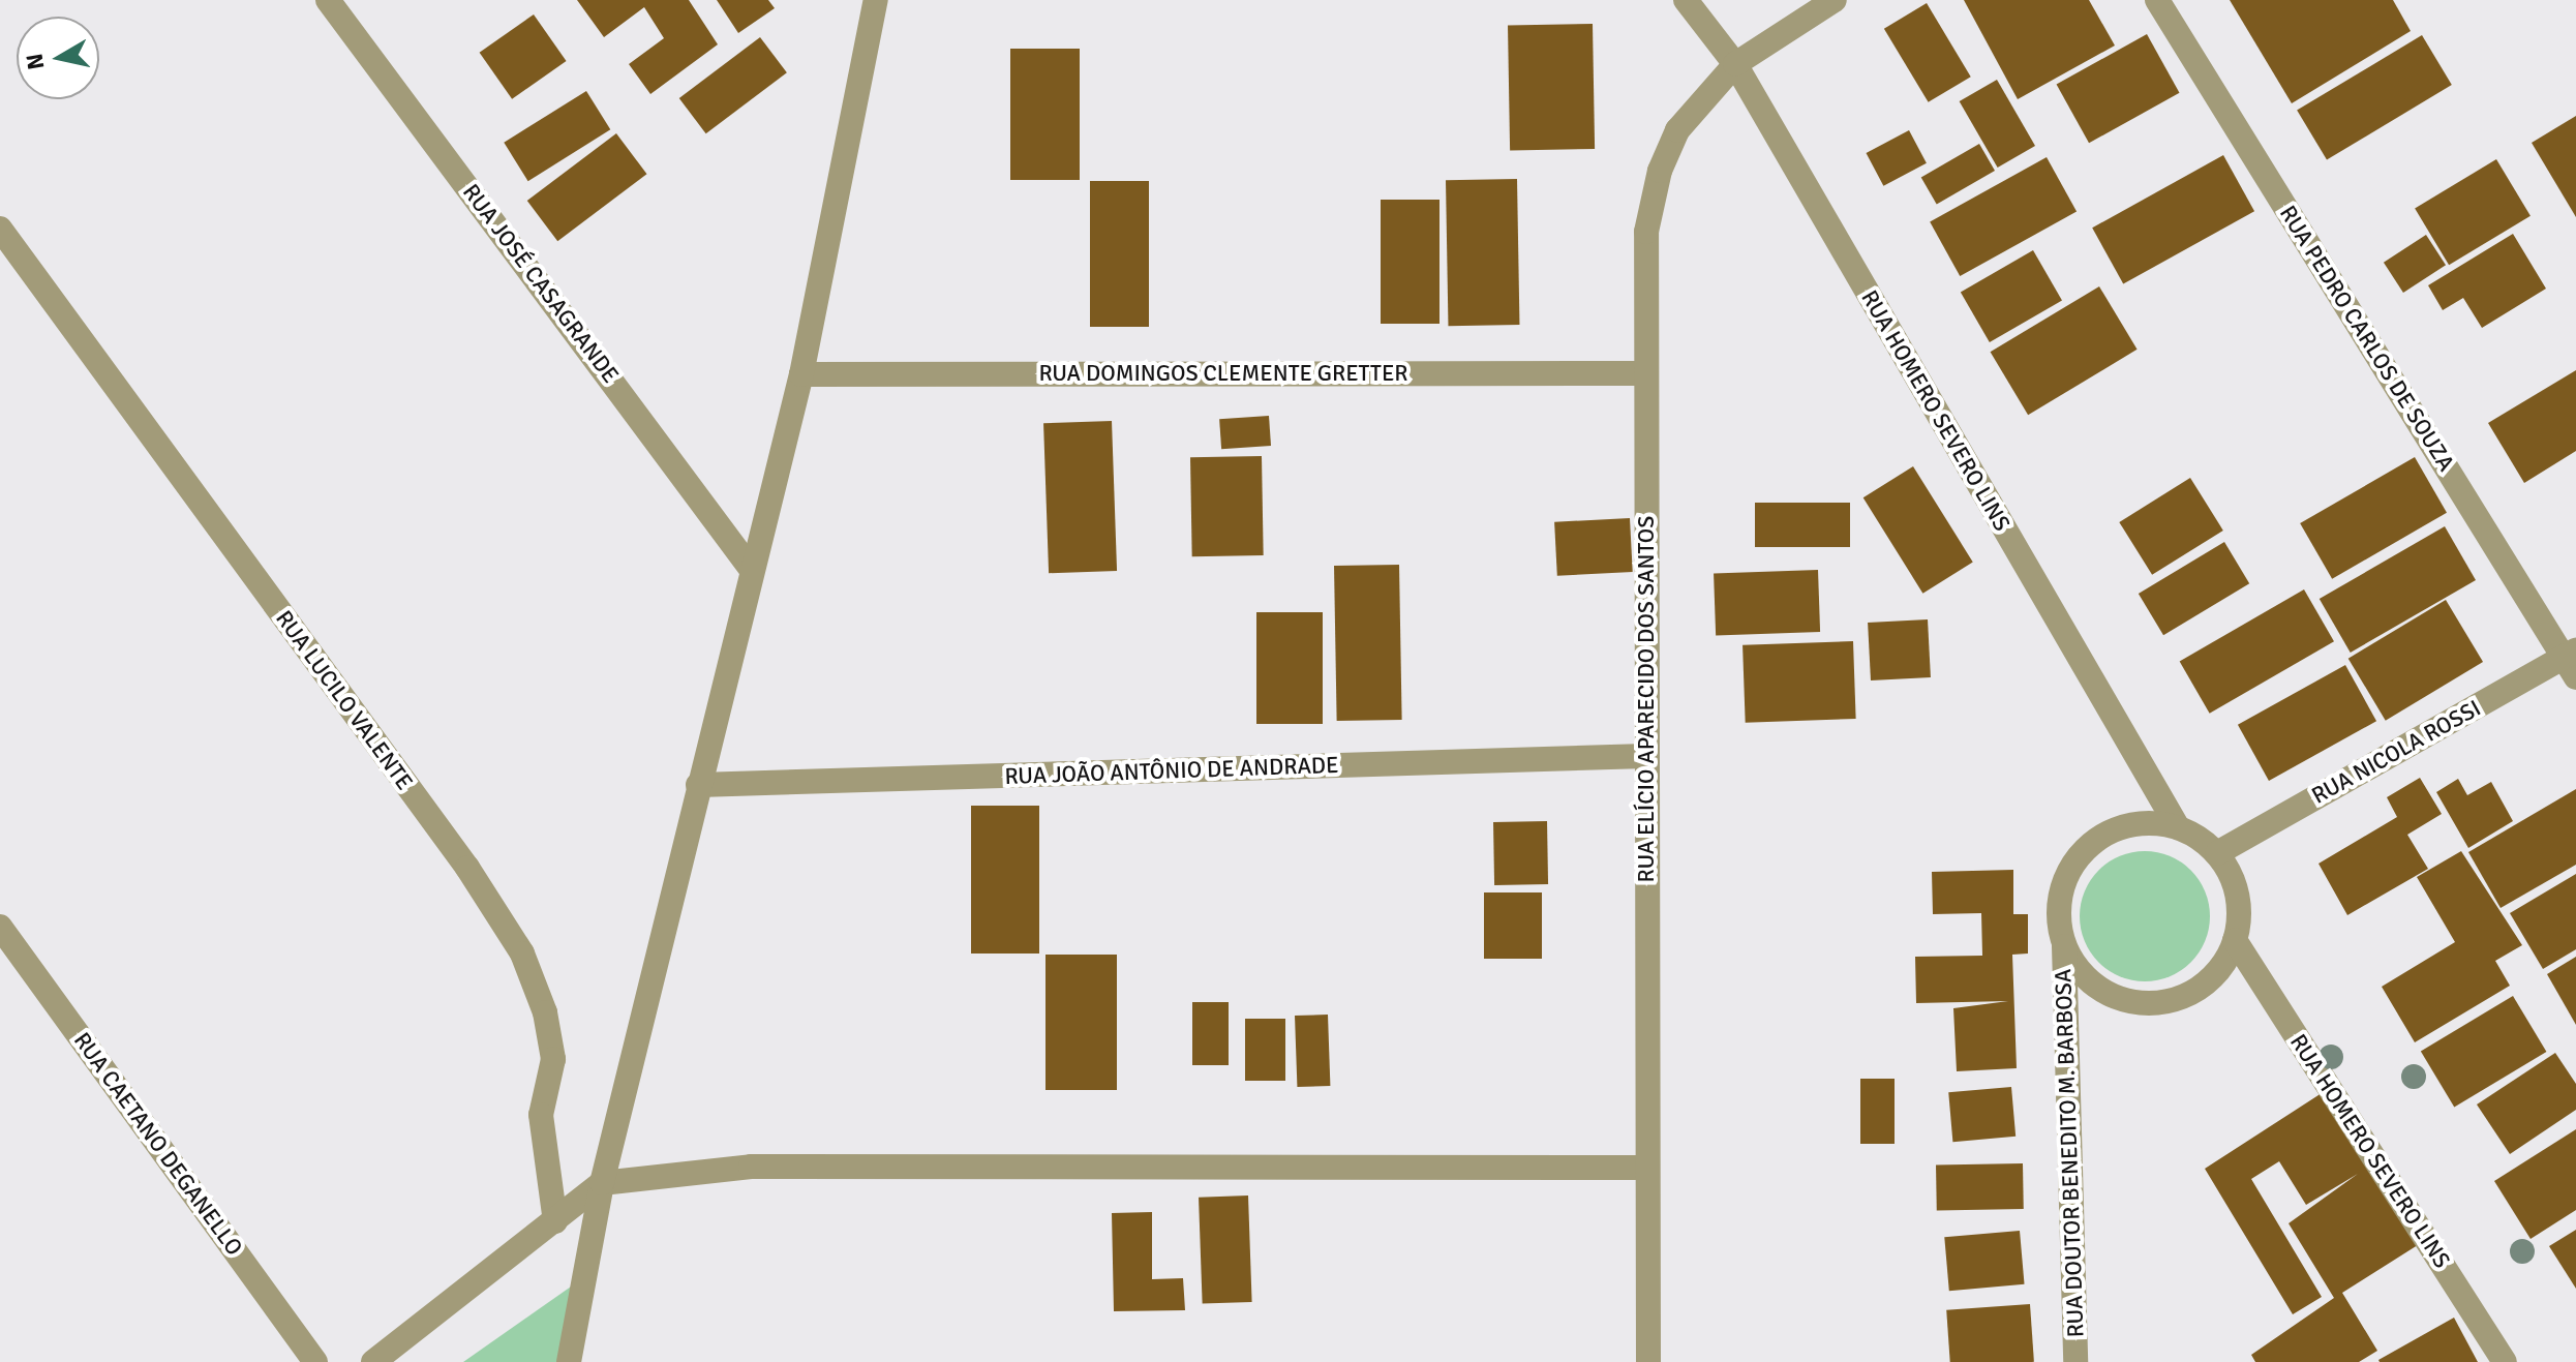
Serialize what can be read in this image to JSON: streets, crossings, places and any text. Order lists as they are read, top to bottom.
{
  "streets": {
    "street": [
      "RUA JOSÉ CASAGRANDE",
      "RUA PEDRO CARLOS DE SOUZA",
      "RUA DOMINGOS CLEMENTE GRETTER",
      "RUA HOMERO SEVERO LINS",
      "RUA ELÍCIO APARECIDO DOS SANTOS",
      "RUA LUCILO VALENTE",
      "RUA NICOLA ROSSI",
      "RUA JOÃO ANTÔNIO DE ANDRADE",
      "RUA CAETANO DEGANELLO",
      "RUA DOUTOR BENEDITO M. BARBOSA"
    ]
  },
  "crossings": [
    ["RUA PEDRO CARLOS DE SOUZA", "RUA NICOLA ROSSI"],
    ["RUA DOMINGOS CLEMENTE GRETTER", "RUA ELÍCIO APARECIDO DOS SANTOS"],
    ["RUA HOMERO SEVERO LINS", "RUA ELÍCIO APARECIDO DOS SANTOS"],
    ["RUA HOMERO SEVERO LINS", "RUA NICOLA ROSSI"],
    ["RUA HOMERO SEVERO LINS", "RUA DOUTOR BENEDITO M. BARBOSA"],
    ["RUA ELÍCIO APARECIDO DOS SANTOS", "RUA JOÃO ANTÔNIO DE ANDRADE"],
    ["RUA NICOLA ROSSI", "RUA DOUTOR BENEDITO M. BARBOSA"]
  ],
  "north": "left"
}
